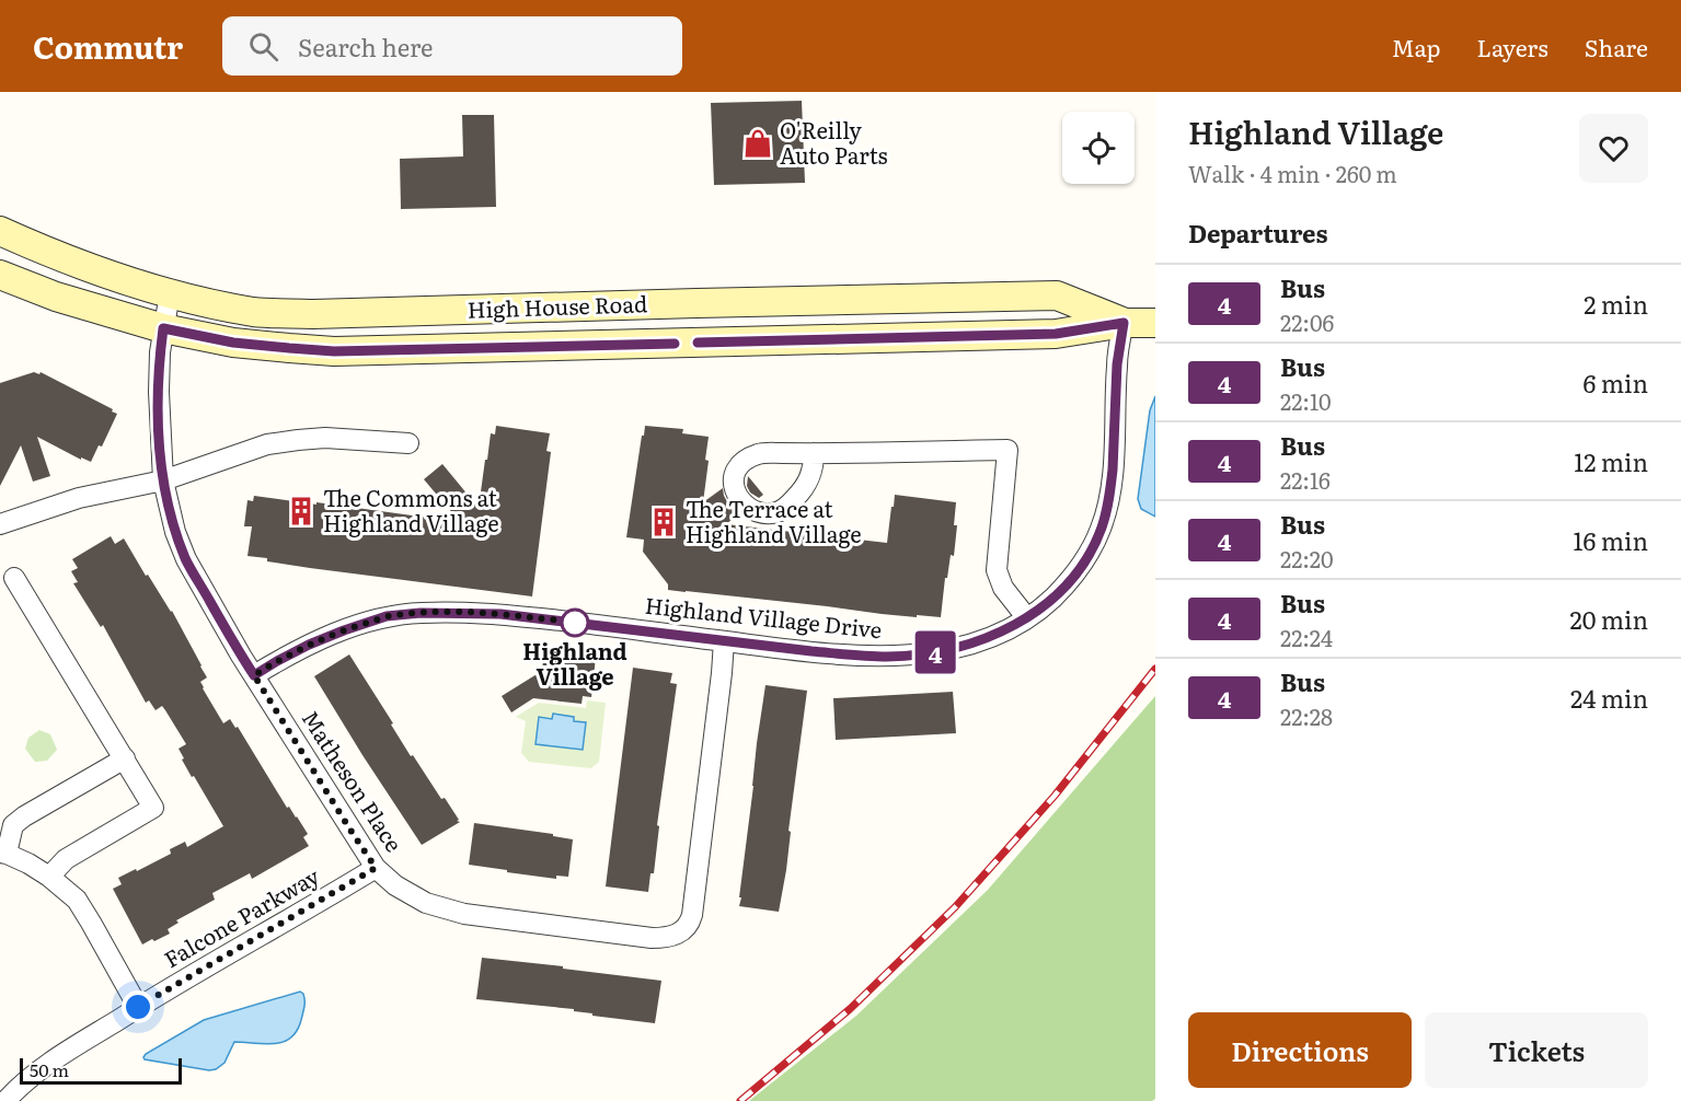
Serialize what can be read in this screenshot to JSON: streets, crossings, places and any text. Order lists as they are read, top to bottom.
{
  "streets": {
    "main road": ["High House Road"],
    "street": ["Highland Village Drive", "Matheson Place", "Falcone Parkway"]
  },
  "crossings": [
    ["High House Road", "Highland Village Drive"],
    ["High House Road", "Matheson Place"],
    ["Highland Village Drive", "Matheson Place"],
    ["Matheson Place", "Falcone Parkway"]
  ],
  "places": {
    "shop": ["O'Reilly Auto Parts"],
    "building": ["The Commons at Highland Village", "The Terrace at Highland Village"],
    "other": ["Highland Village"]
  },
  "lines": ["bus line 4"],
  "scale_bar": "50 m",
  "page": {
    "header": "Commutr",
    "search": "Search here",
    "nav": ["Map", "Layers", "Share"],
    "on_map": "4",
    "heading": [
      ["Highland Village", "Walk · 4 min · 260 m"],
      "Departures"
    ],
    "list": [
      {
        "mark": "4",
        "name": "Bus",
        "note": "22:06",
        "value": "2 min"
      },
      {
        "mark": "4",
        "name": "Bus",
        "note": "22:10",
        "value": "6 min"
      },
      {
        "mark": "4",
        "name": "Bus",
        "note": "22:16",
        "value": "12 min"
      },
      {
        "mark": "4",
        "name": "Bus",
        "note": "22:20",
        "value": "16 min"
      },
      {
        "mark": "4",
        "name": "Bus",
        "note": "22:24",
        "value": "20 min"
      },
      {
        "mark": "4",
        "name": "Bus",
        "note": "22:28",
        "value": "24 min"
      }
    ],
    "buttons": ["Directions", "Tickets"],
    "scale": "50 m"
  }
}
